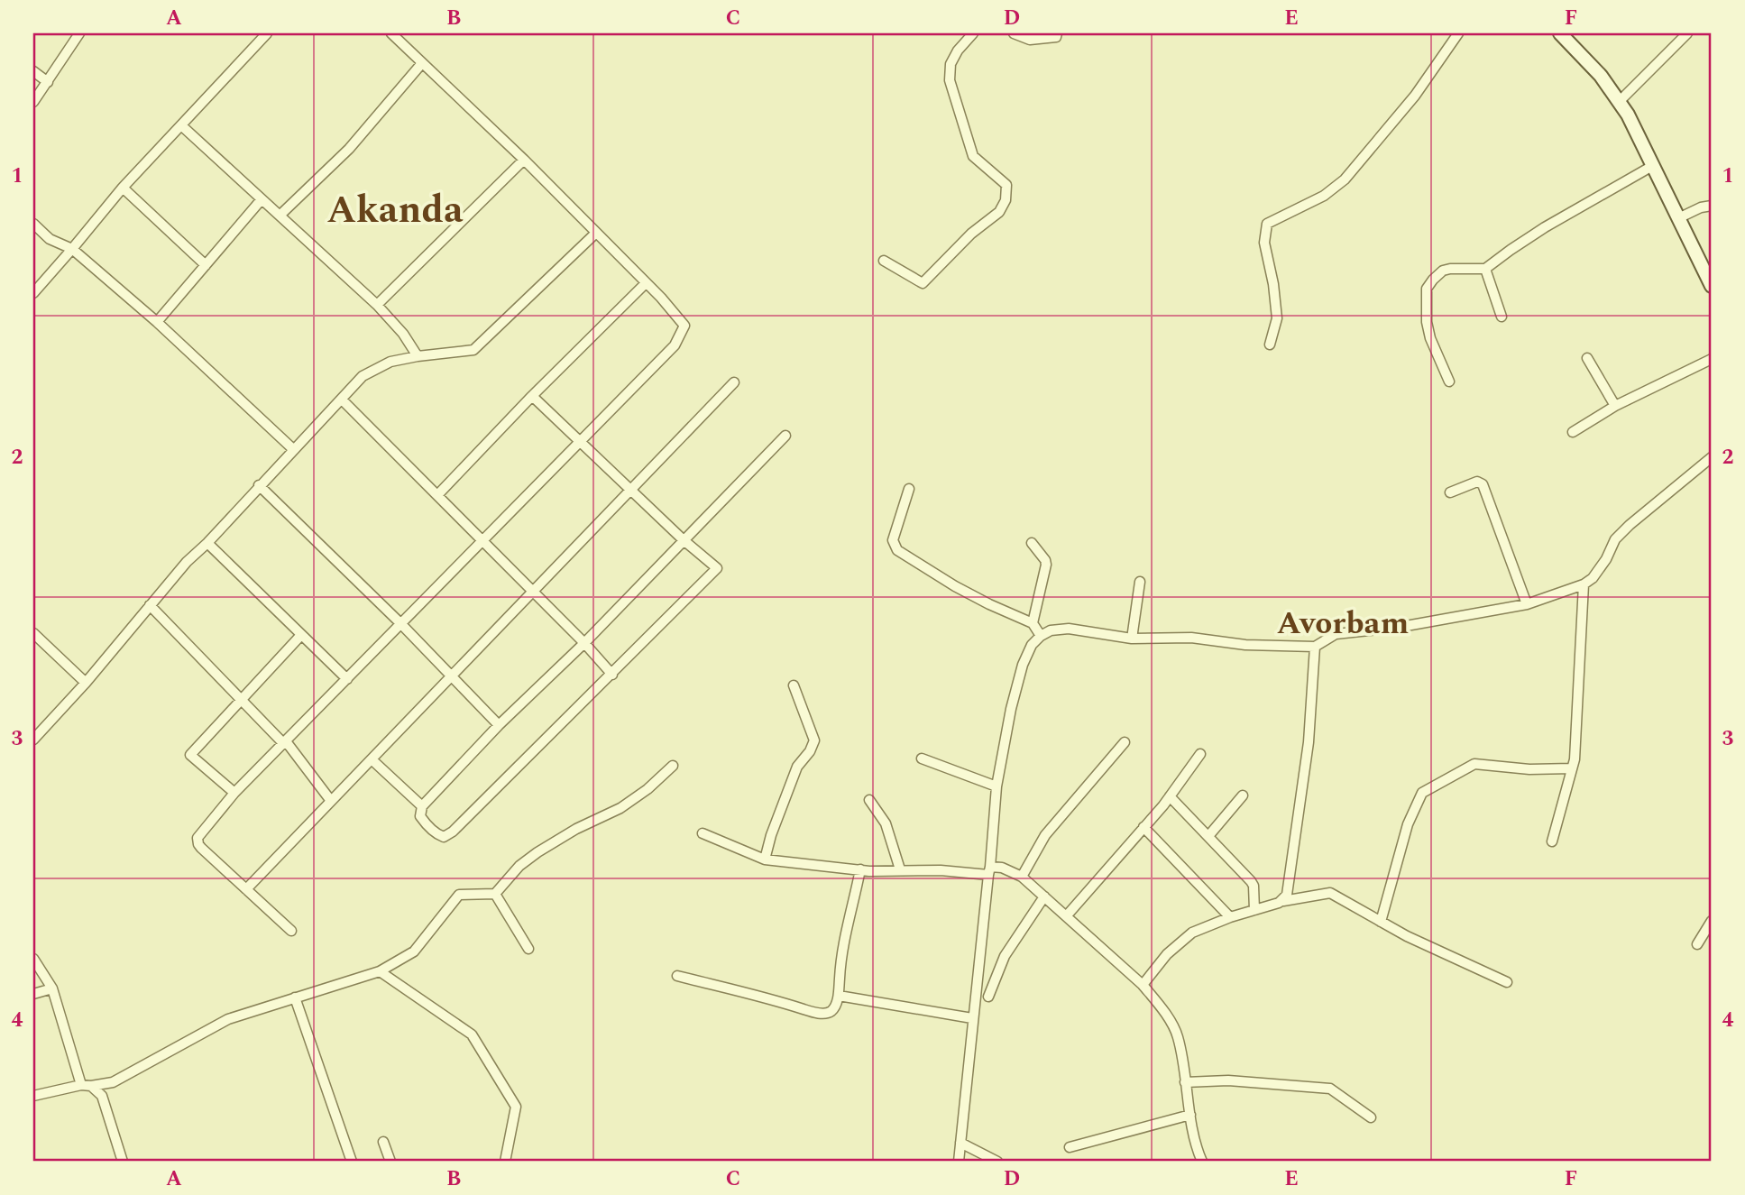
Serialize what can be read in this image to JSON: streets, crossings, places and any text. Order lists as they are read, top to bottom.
{
  "districts": ["Akanda", "Avorbam"],
  "grid": {
    "columns": [
      "A",
      "B",
      "C",
      "D",
      "E",
      "F"
    ],
    "rows": [
      "1",
      "2",
      "3",
      "4"
    ]
  }
}
